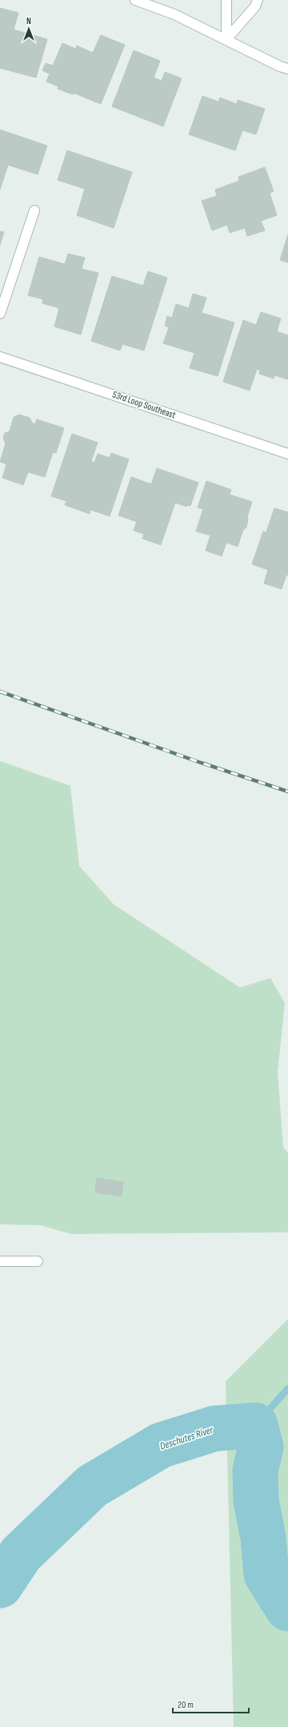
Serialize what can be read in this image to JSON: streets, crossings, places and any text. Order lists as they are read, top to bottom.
{
  "streets": {
    "street": ["53rd Loop Southeast"]
  },
  "water": ["Deschutes River"],
  "scale_bar": "20 m",
  "north": "top"
}
